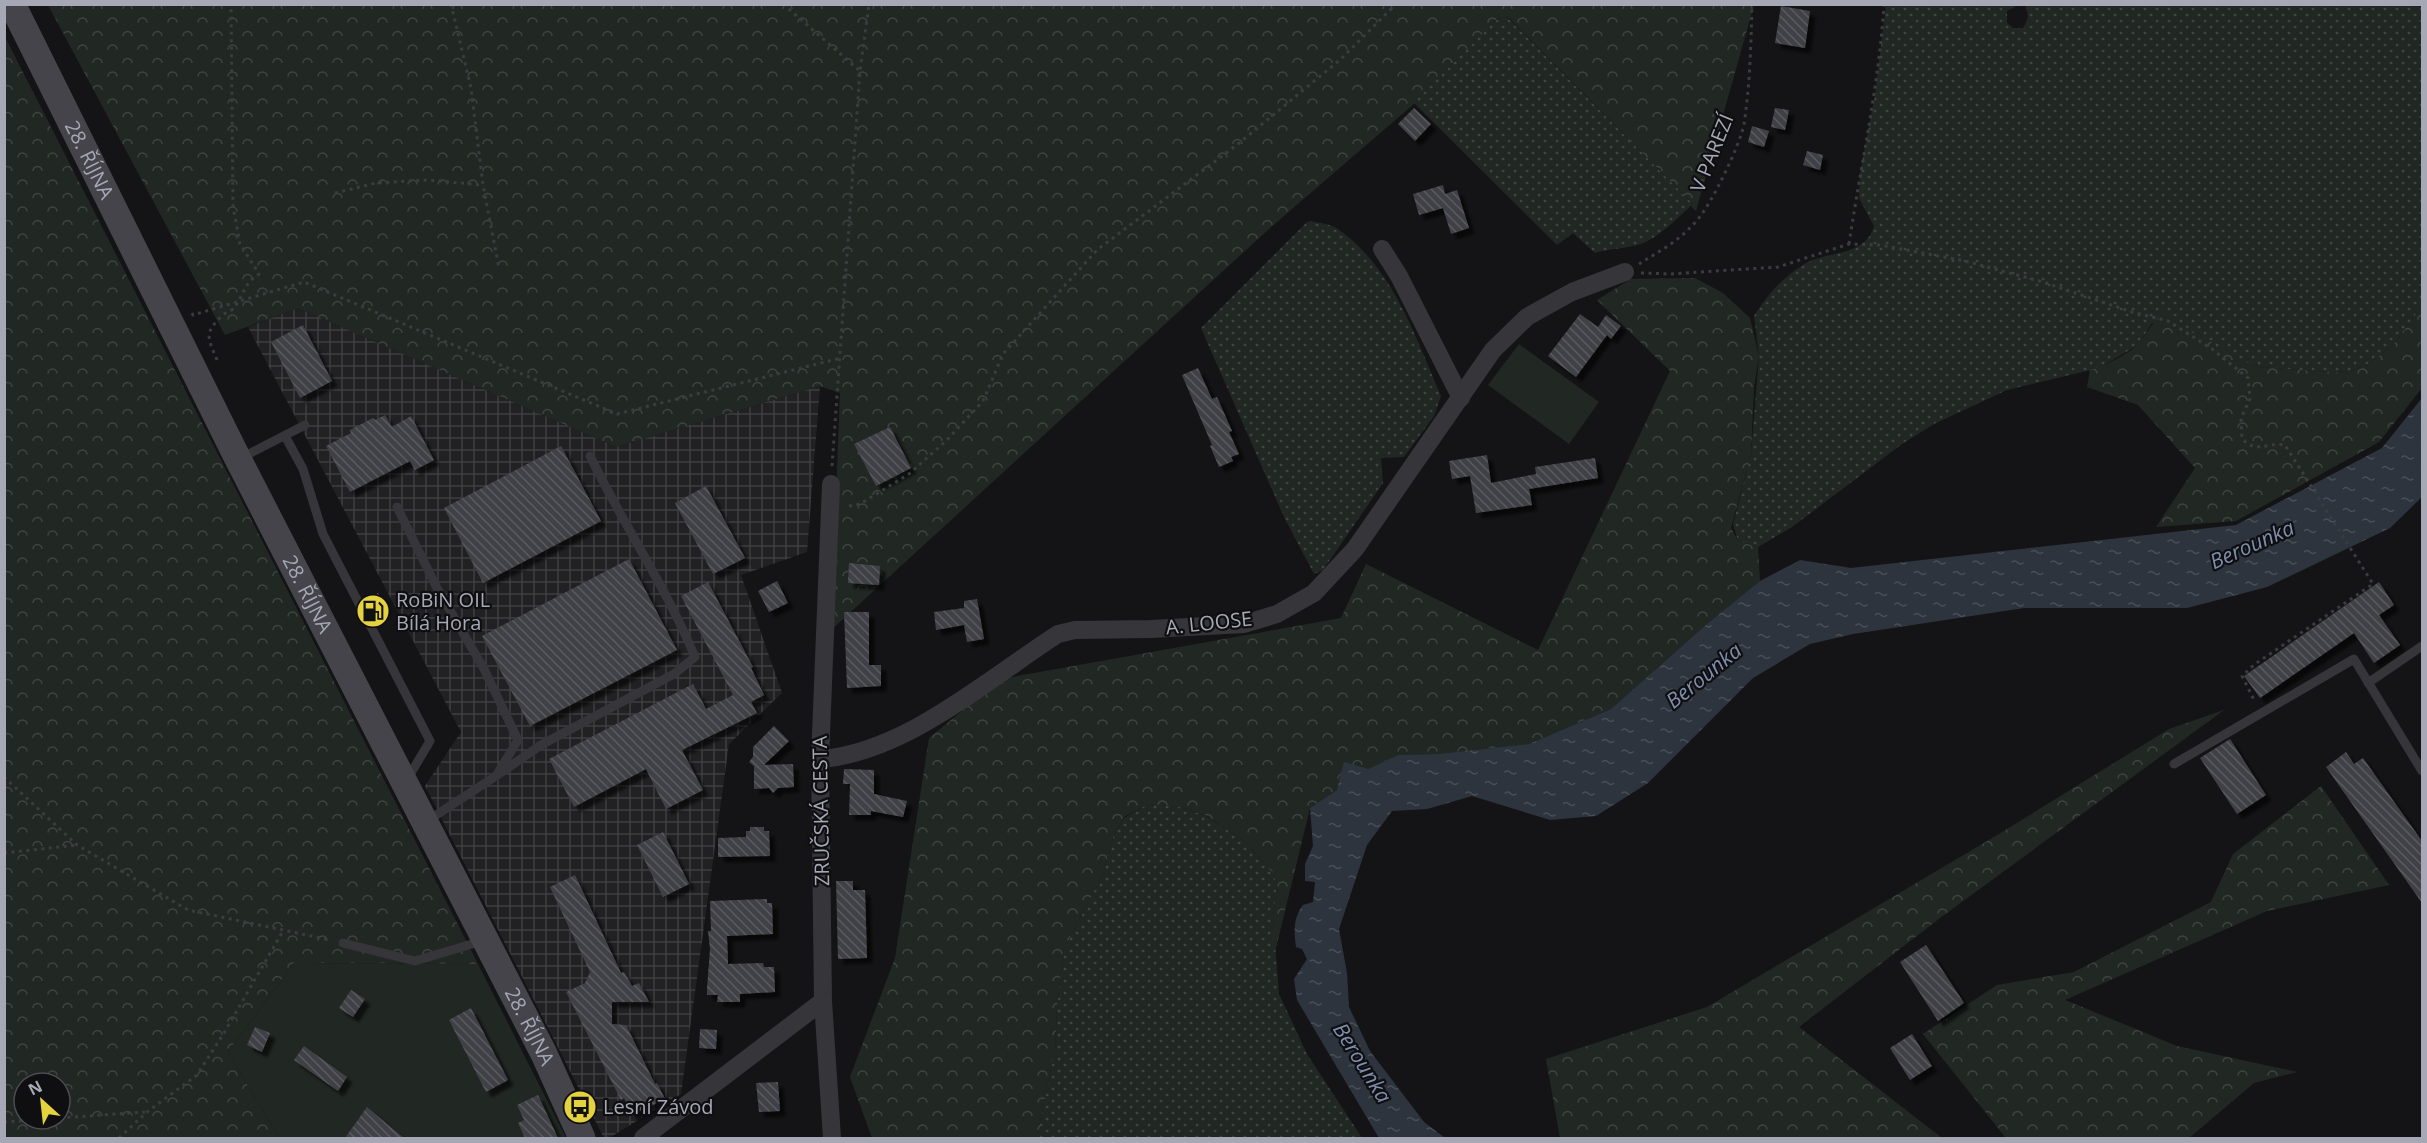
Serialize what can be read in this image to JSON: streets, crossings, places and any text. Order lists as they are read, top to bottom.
{
  "streets": {
    "main road": ["28. ŘÍJNA"],
    "street": ["A. LOOSE", "ZRUČSKÁ CESTA"],
    "path": ["V PAREZÍ"]
  },
  "crossings": [
    ["V PAREZÍ", "A. LOOSE"],
    ["A. LOOSE", "ZRUČSKÁ CESTA"]
  ],
  "water": ["Berounka"],
  "places": {
    "fuel station": ["RoBiN OIL Bílá Hora"],
    "bus stop": ["Lesní Závod"]
  },
  "north": "top left"
}
